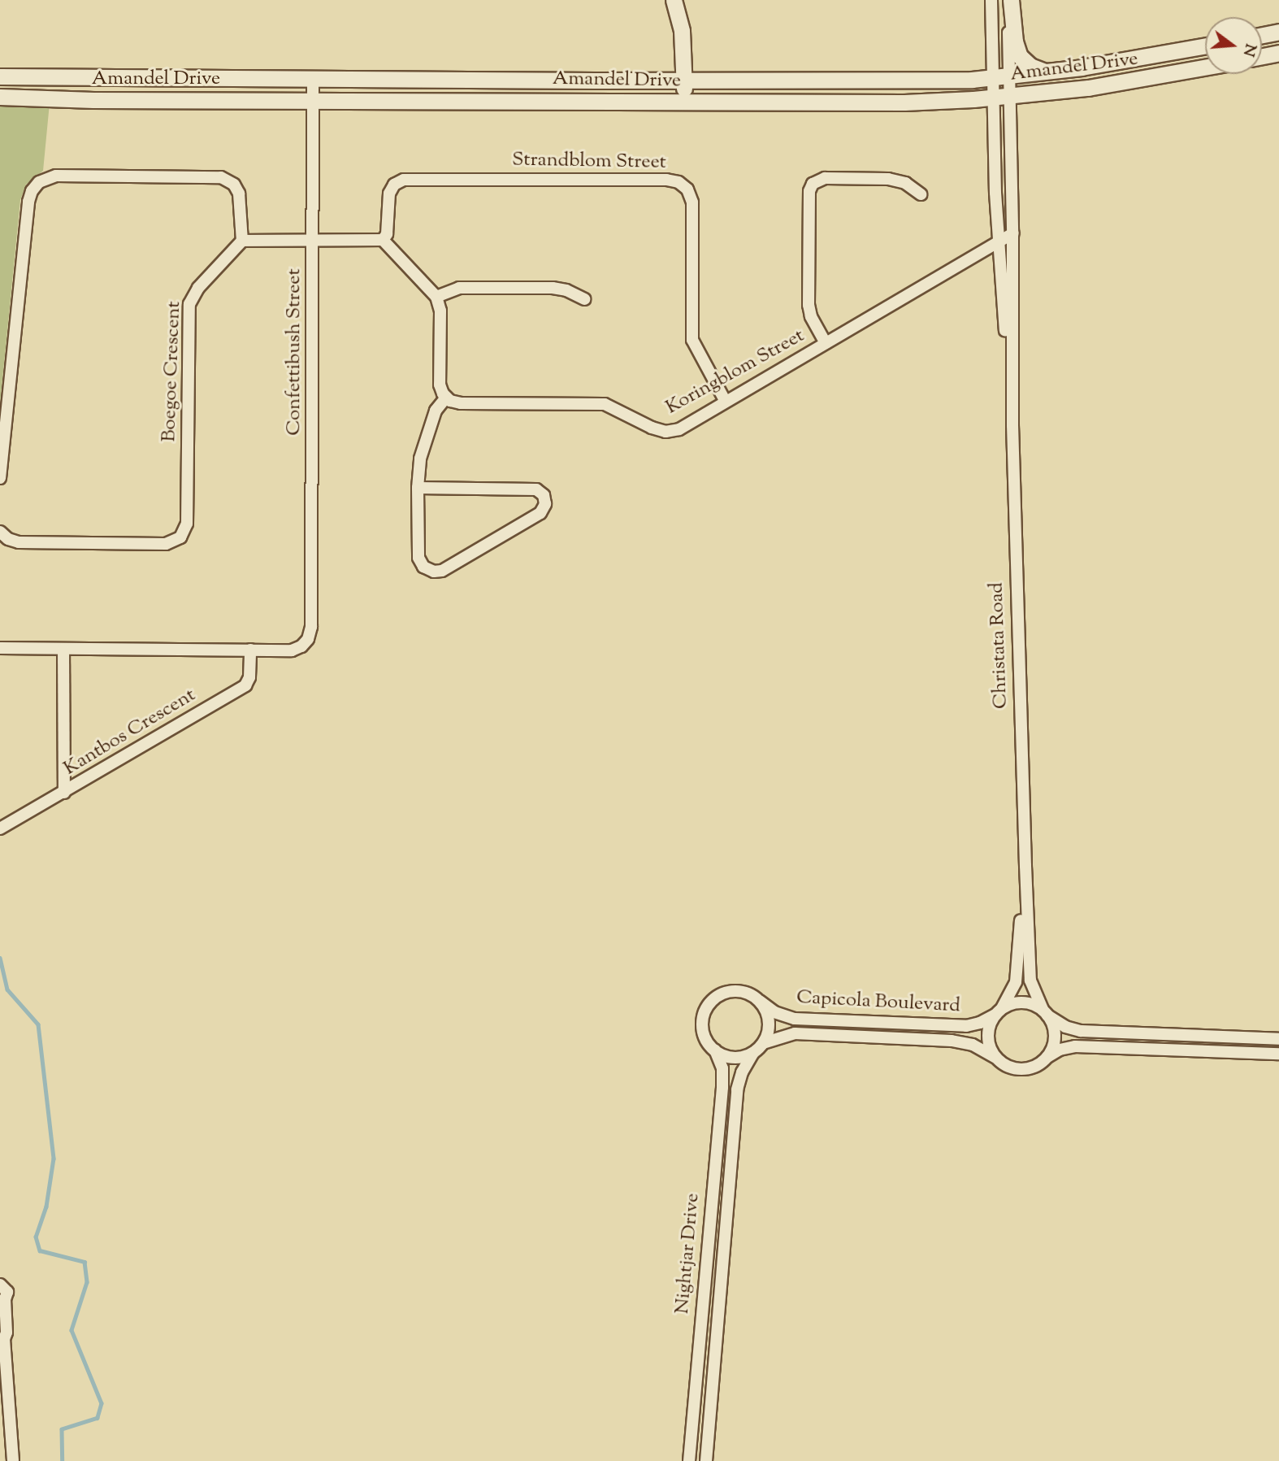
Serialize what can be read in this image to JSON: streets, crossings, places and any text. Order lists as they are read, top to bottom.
{
  "streets": {
    "street": [
      "Amandel Drive",
      "Strandblom Street",
      "Confettibush Street",
      "Boegoe Crescent",
      "Koringblom Street",
      "Christata Road",
      "Kantbos Crescent",
      "Capicola Boulevard",
      "Nightjar Drive"
    ]
  },
  "crossings": [
    ["Amandel Drive", "Confettibush Street"],
    ["Strandblom Street", "Koringblom Street"],
    ["Confettibush Street", "Kantbos Crescent"],
    ["Koringblom Street", "Christata Road"],
    ["Christata Road", "Capicola Boulevard"],
    ["Capicola Boulevard", "Nightjar Drive"]
  ],
  "north": "right"
}
